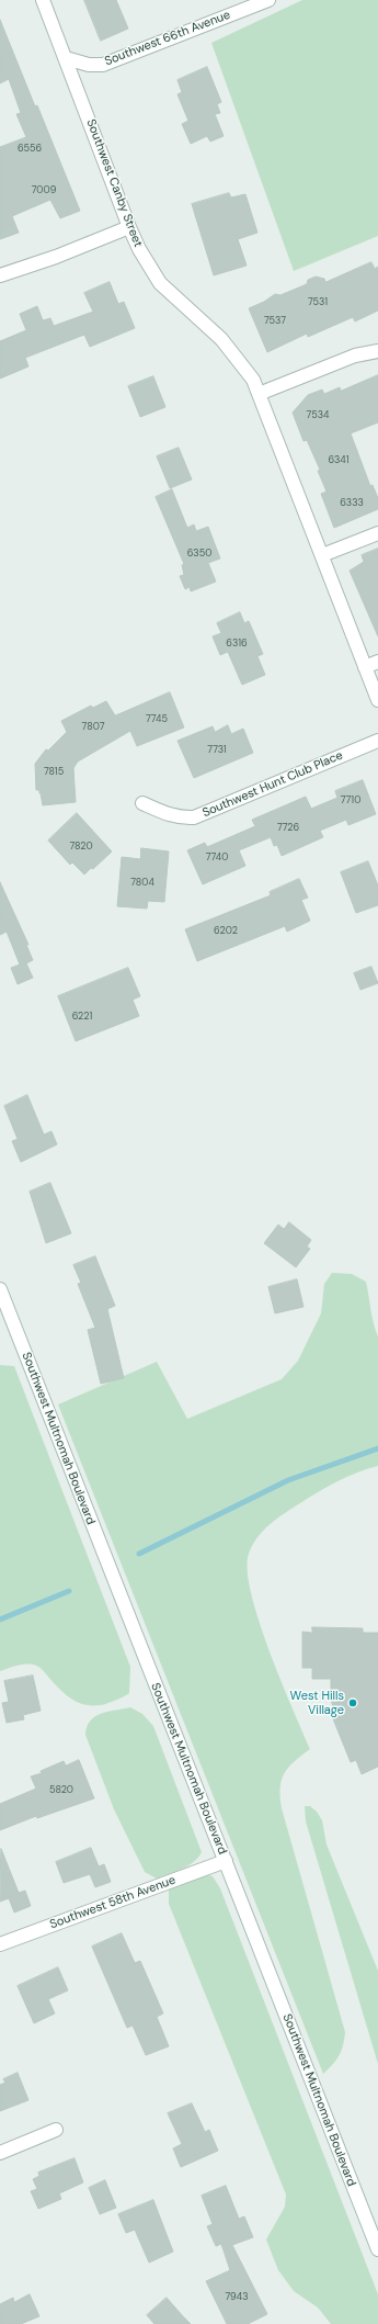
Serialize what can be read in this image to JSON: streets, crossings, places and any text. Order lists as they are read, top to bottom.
{
  "streets": {
    "street": [
      "Southwest 66th Avenue",
      "Southwest Canby Street",
      "Southwest Hunt Club Place",
      "Southwest Multnomah Boulevard",
      "Southwest 58th Avenue"
    ]
  },
  "crossings": [
    ["Southwest 66th Avenue", "Southwest Canby Street"],
    ["Southwest Multnomah Boulevard", "Southwest 58th Avenue"]
  ],
  "places": ["West Hills Village"],
  "house_numbers": [
    "6556",
    "7009",
    "7531",
    "7537",
    "7534",
    "6341",
    "6333",
    "6350",
    "6316",
    "7745",
    "7807",
    "7731",
    "7815",
    "7710",
    "7726",
    "7820",
    "7740",
    "7804",
    "6202",
    "6221",
    "5820",
    "7943"
  ]
}
